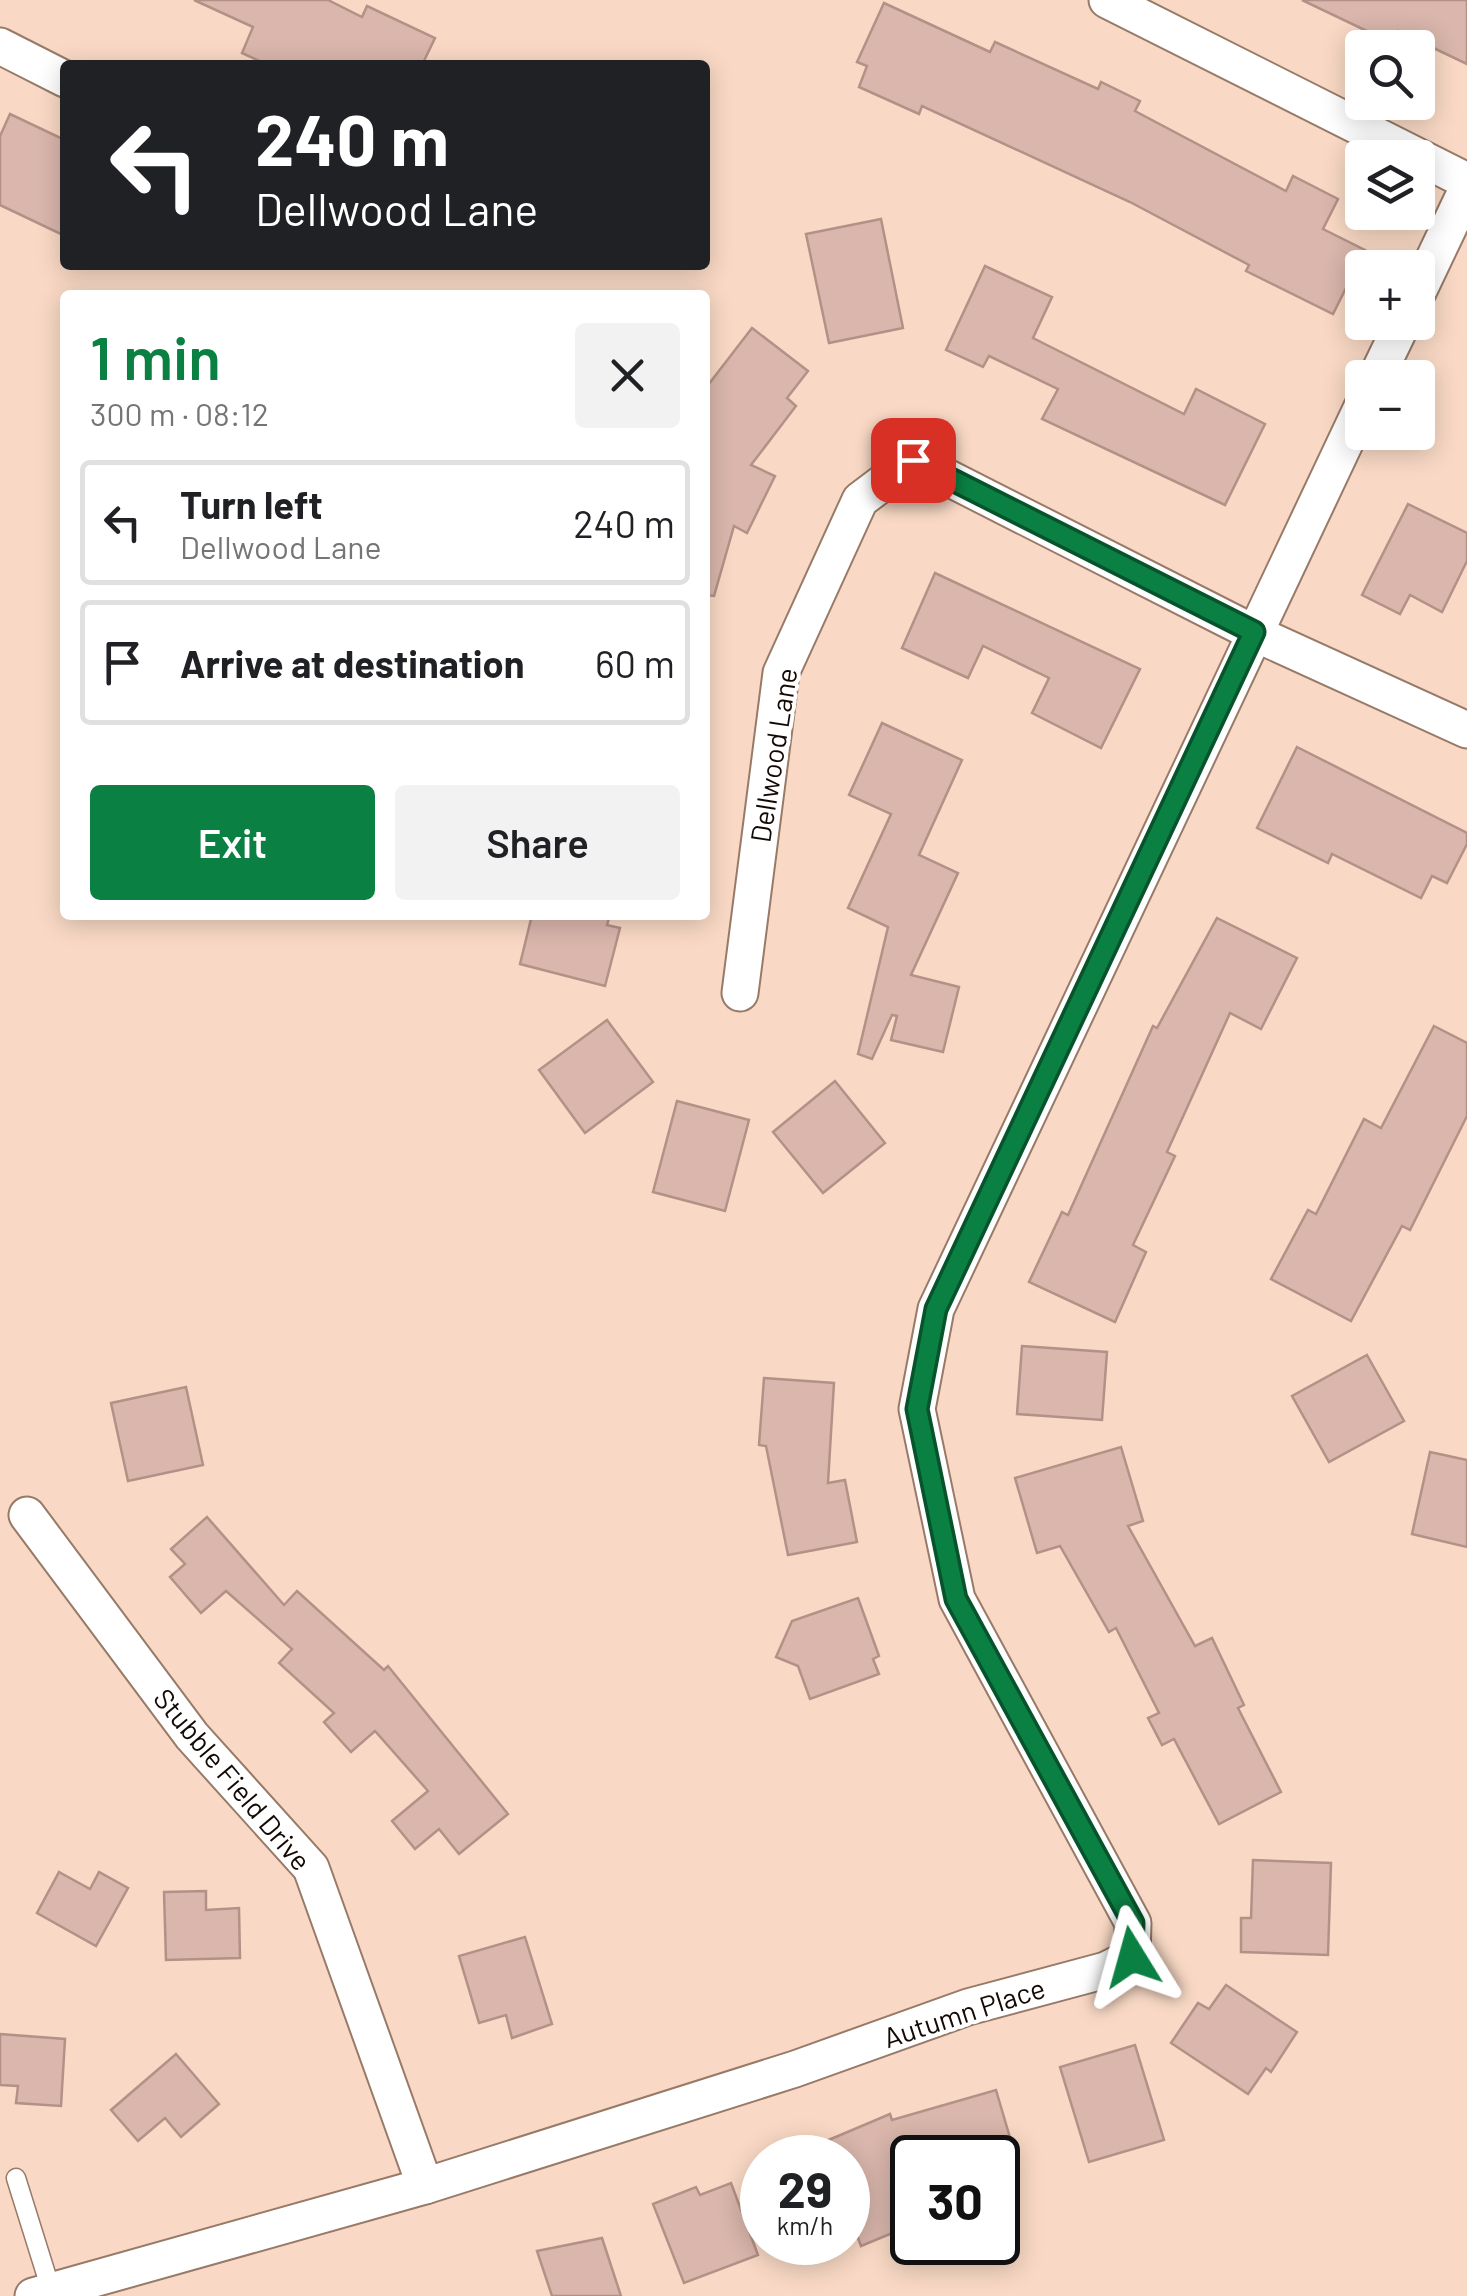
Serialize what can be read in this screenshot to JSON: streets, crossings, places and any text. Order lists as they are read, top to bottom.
{
  "streets": {
    "street": ["Dellwood Lane", "Stubble Field Drive", "Autumn Place"]
  },
  "crossings": [
    ["Dellwood Lane", "Autumn Place"],
    ["Stubble Field Drive", "Autumn Place"]
  ],
  "page": {
    "map_buttons": ["+", "−"],
    "turn": ["240 m", "Dellwood Lane"],
    "heading": ["1 min", "300 m · 08:12"],
    "list": [
      {
        "name": "Turn left",
        "note": "Dellwood Lane",
        "value": "240 m"
      },
      {
        "name": "Arrive at destination",
        "value": "60 m"
      }
    ],
    "buttons": ["Exit", "Share"],
    "speed": "29 km/h",
    "limit": "30"
  }
}
